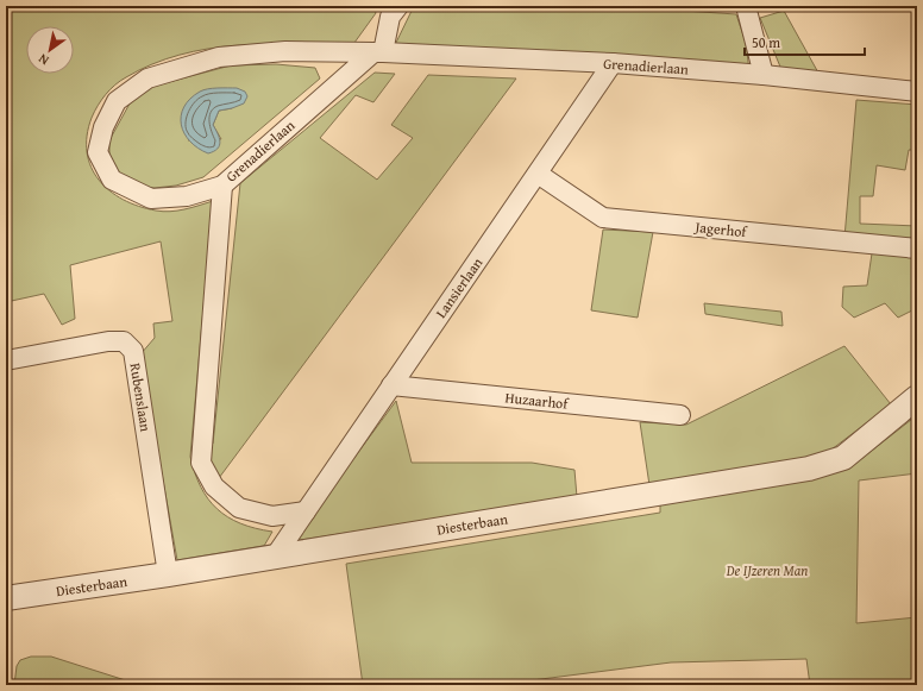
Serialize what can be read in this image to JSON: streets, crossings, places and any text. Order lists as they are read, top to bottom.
{
  "streets": {
    "street": [
      "Grenadierlaan",
      "Jagerhof",
      "Lansierlaan",
      "Rubenslaan",
      "Huzaarhof",
      "Diesterbaan"
    ]
  },
  "crossings": [
    ["Grenadierlaan", "Lansierlaan"],
    ["Jagerhof", "Lansierlaan"],
    ["Lansierlaan", "Huzaarhof"],
    ["Lansierlaan", "Diesterbaan"],
    ["Rubenslaan", "Diesterbaan"]
  ],
  "parks": ["De IJzeren Man"],
  "scale_bar": "50 m",
  "north": "bottom left"
}
